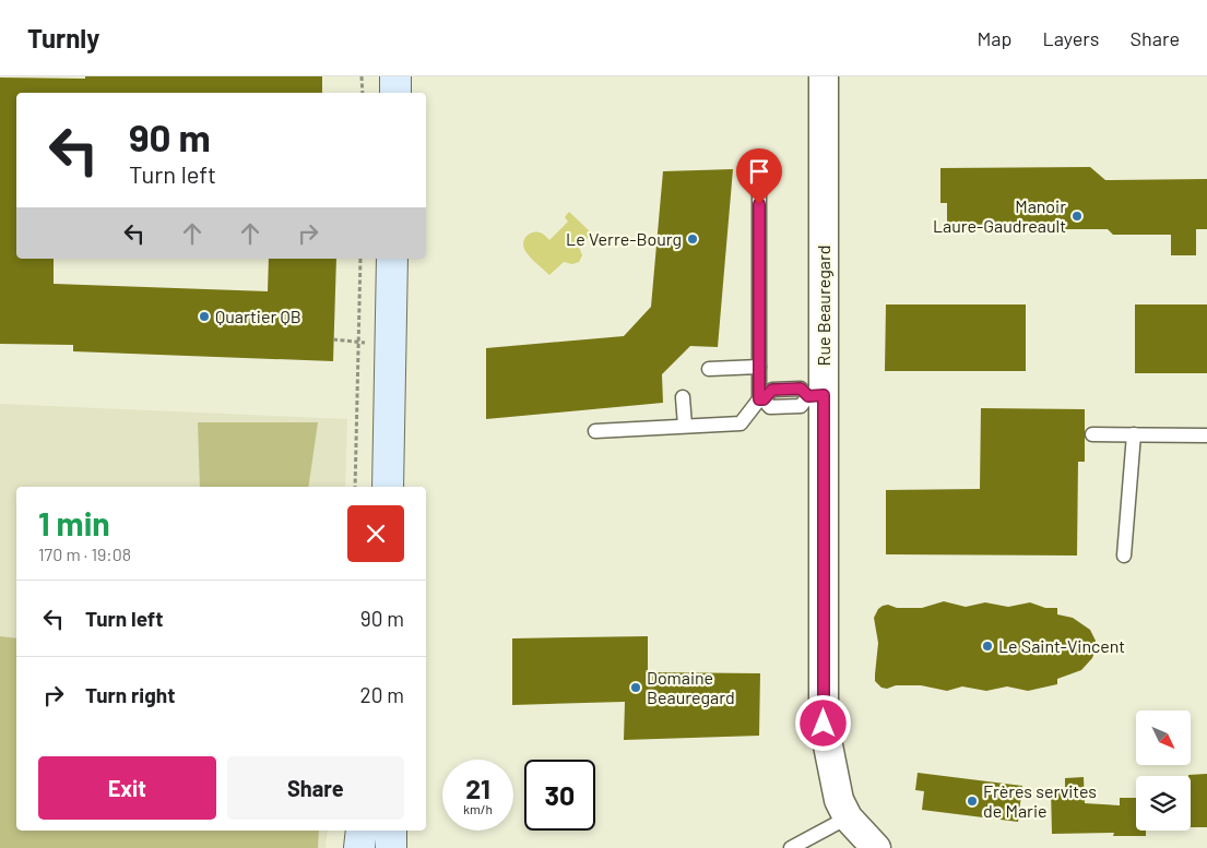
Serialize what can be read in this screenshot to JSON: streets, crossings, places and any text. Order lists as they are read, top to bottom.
{
  "streets": {
    "street": ["Rue Beauregard"]
  },
  "places": [
    "Manoir Laure-Gaudreault",
    "Le Verre-Bourg",
    "Quartier QB",
    "Le Saint-Vincent",
    "Domaine Beauregard",
    "Frères servites de Marie"
  ],
  "north": "bottom right",
  "page": {
    "header": "Turnly",
    "nav": ["Map", "Layers", "Share"],
    "turn": ["90 m", "Turn left"],
    "heading": ["1 min", "170 m · 19:08"],
    "list": [
      {
        "name": "Turn left",
        "value": "90 m"
      },
      {
        "name": "Turn right",
        "value": "20 m"
      }
    ],
    "buttons": ["Exit", "Share"],
    "speed": "21 km/h",
    "limit": "30"
  }
}
